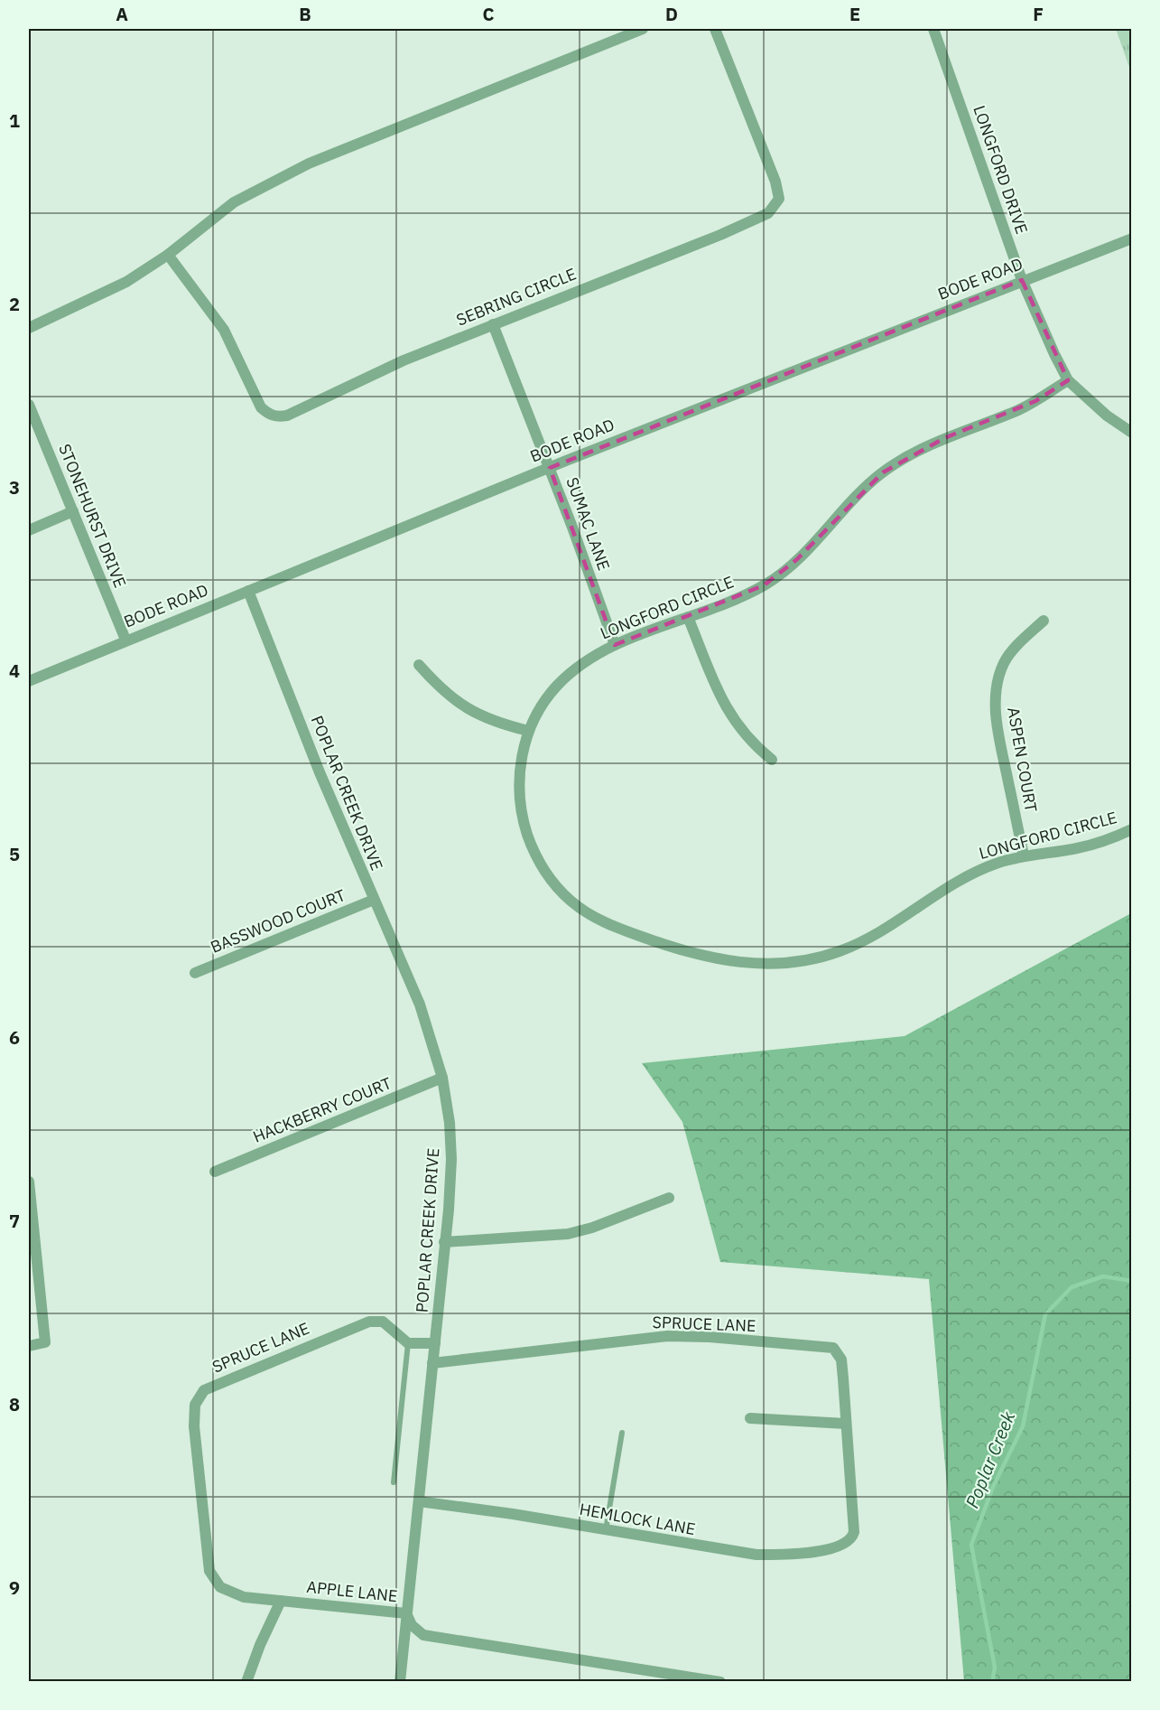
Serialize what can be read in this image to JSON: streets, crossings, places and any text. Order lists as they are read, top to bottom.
{
  "streets": {
    "street": [
      "LONGFORD DRIVE",
      "BODE ROAD",
      "SEBRING CIRCLE",
      "STONEHURST DRIVE",
      "SUMAC LANE",
      "LONGFORD CIRCLE",
      "ASPEN COURT",
      "POPLAR CREEK DRIVE",
      "BASSWOOD COURT",
      "HACKBERRY COURT",
      "SPRUCE LANE",
      "HEMLOCK LANE",
      "APPLE LANE"
    ]
  },
  "crossings": [
    ["LONGFORD DRIVE", "BODE ROAD"],
    ["LONGFORD DRIVE", "LONGFORD CIRCLE"],
    ["BODE ROAD", "STONEHURST DRIVE"],
    ["BODE ROAD", "SUMAC LANE"],
    ["BODE ROAD", "POPLAR CREEK DRIVE"],
    ["SEBRING CIRCLE", "SUMAC LANE"],
    ["SUMAC LANE", "LONGFORD CIRCLE"],
    ["LONGFORD CIRCLE", "ASPEN COURT"],
    ["POPLAR CREEK DRIVE", "BASSWOOD COURT"],
    ["POPLAR CREEK DRIVE", "HACKBERRY COURT"],
    ["POPLAR CREEK DRIVE", "SPRUCE LANE"],
    ["POPLAR CREEK DRIVE", "HEMLOCK LANE"],
    ["POPLAR CREEK DRIVE", "APPLE LANE"],
    ["SPRUCE LANE", "HEMLOCK LANE"],
    ["SPRUCE LANE", "APPLE LANE"]
  ],
  "water": ["Poplar Creek"],
  "grid": {
    "columns": [
      "A",
      "B",
      "C",
      "D",
      "E",
      "F"
    ],
    "rows": [
      "1",
      "2",
      "3",
      "4",
      "5",
      "6",
      "7",
      "8",
      "9"
    ]
  }
}
